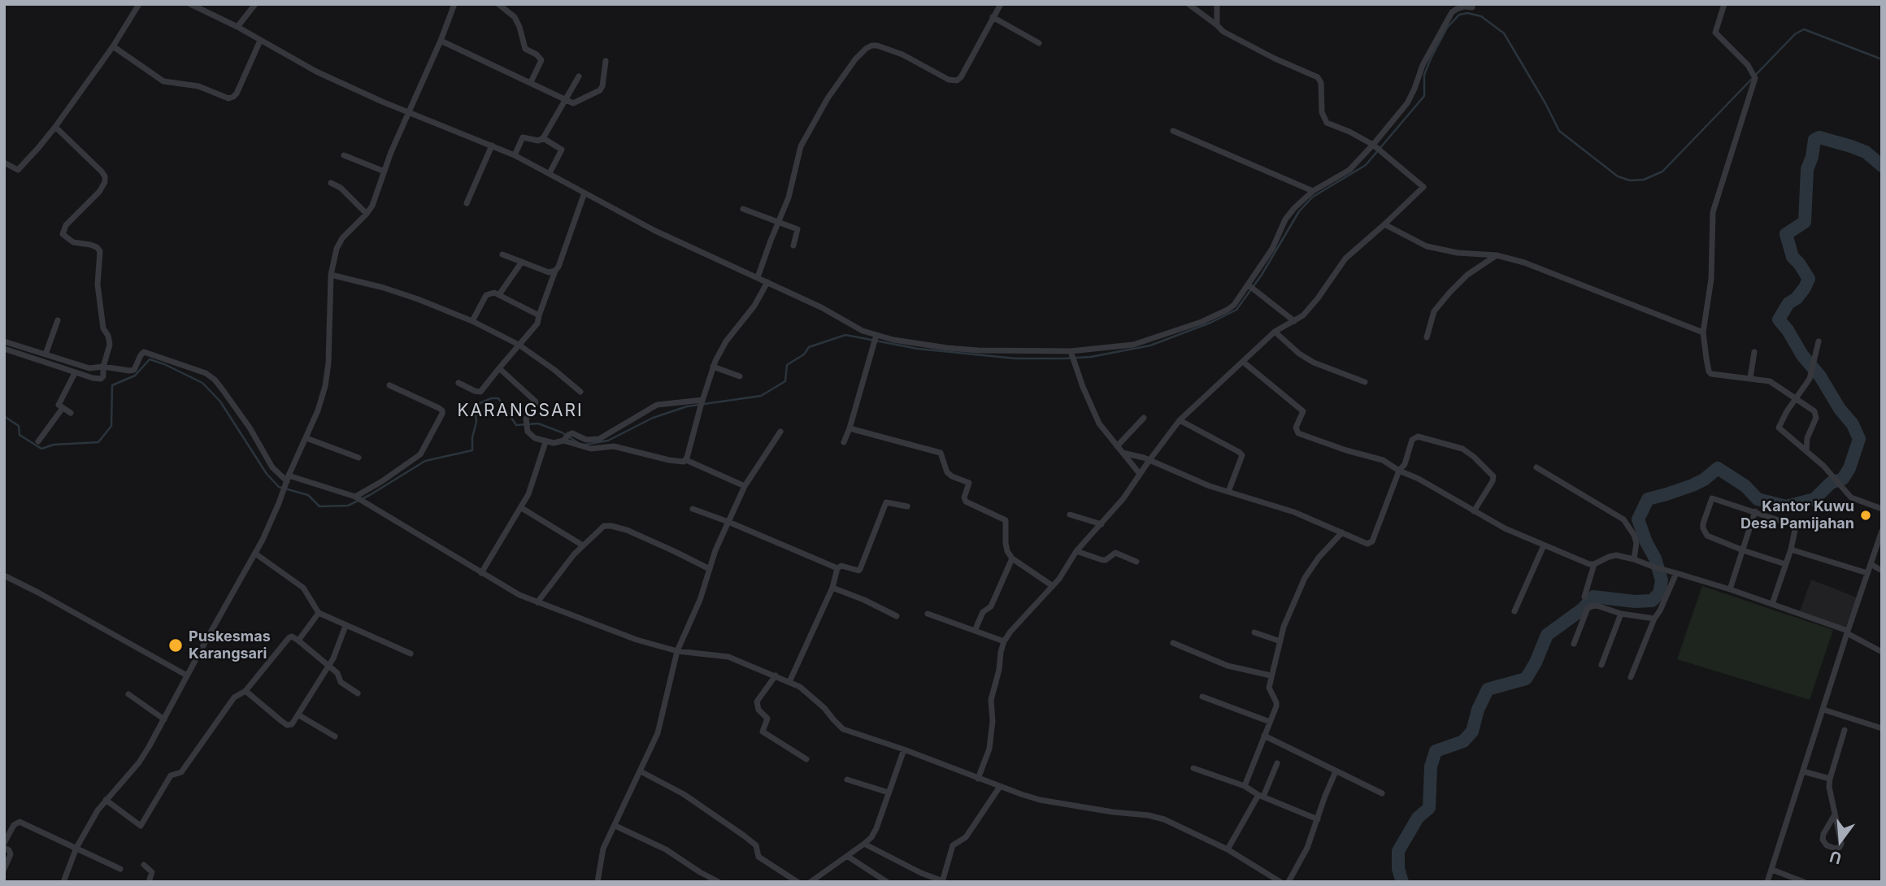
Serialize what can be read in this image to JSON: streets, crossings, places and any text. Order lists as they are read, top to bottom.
{
  "districts": ["KARANGSARI"],
  "places": ["Kantor Kuwu Desa Pamijahan", "Puskesmas Karangsari"],
  "north": "bottom"
}
